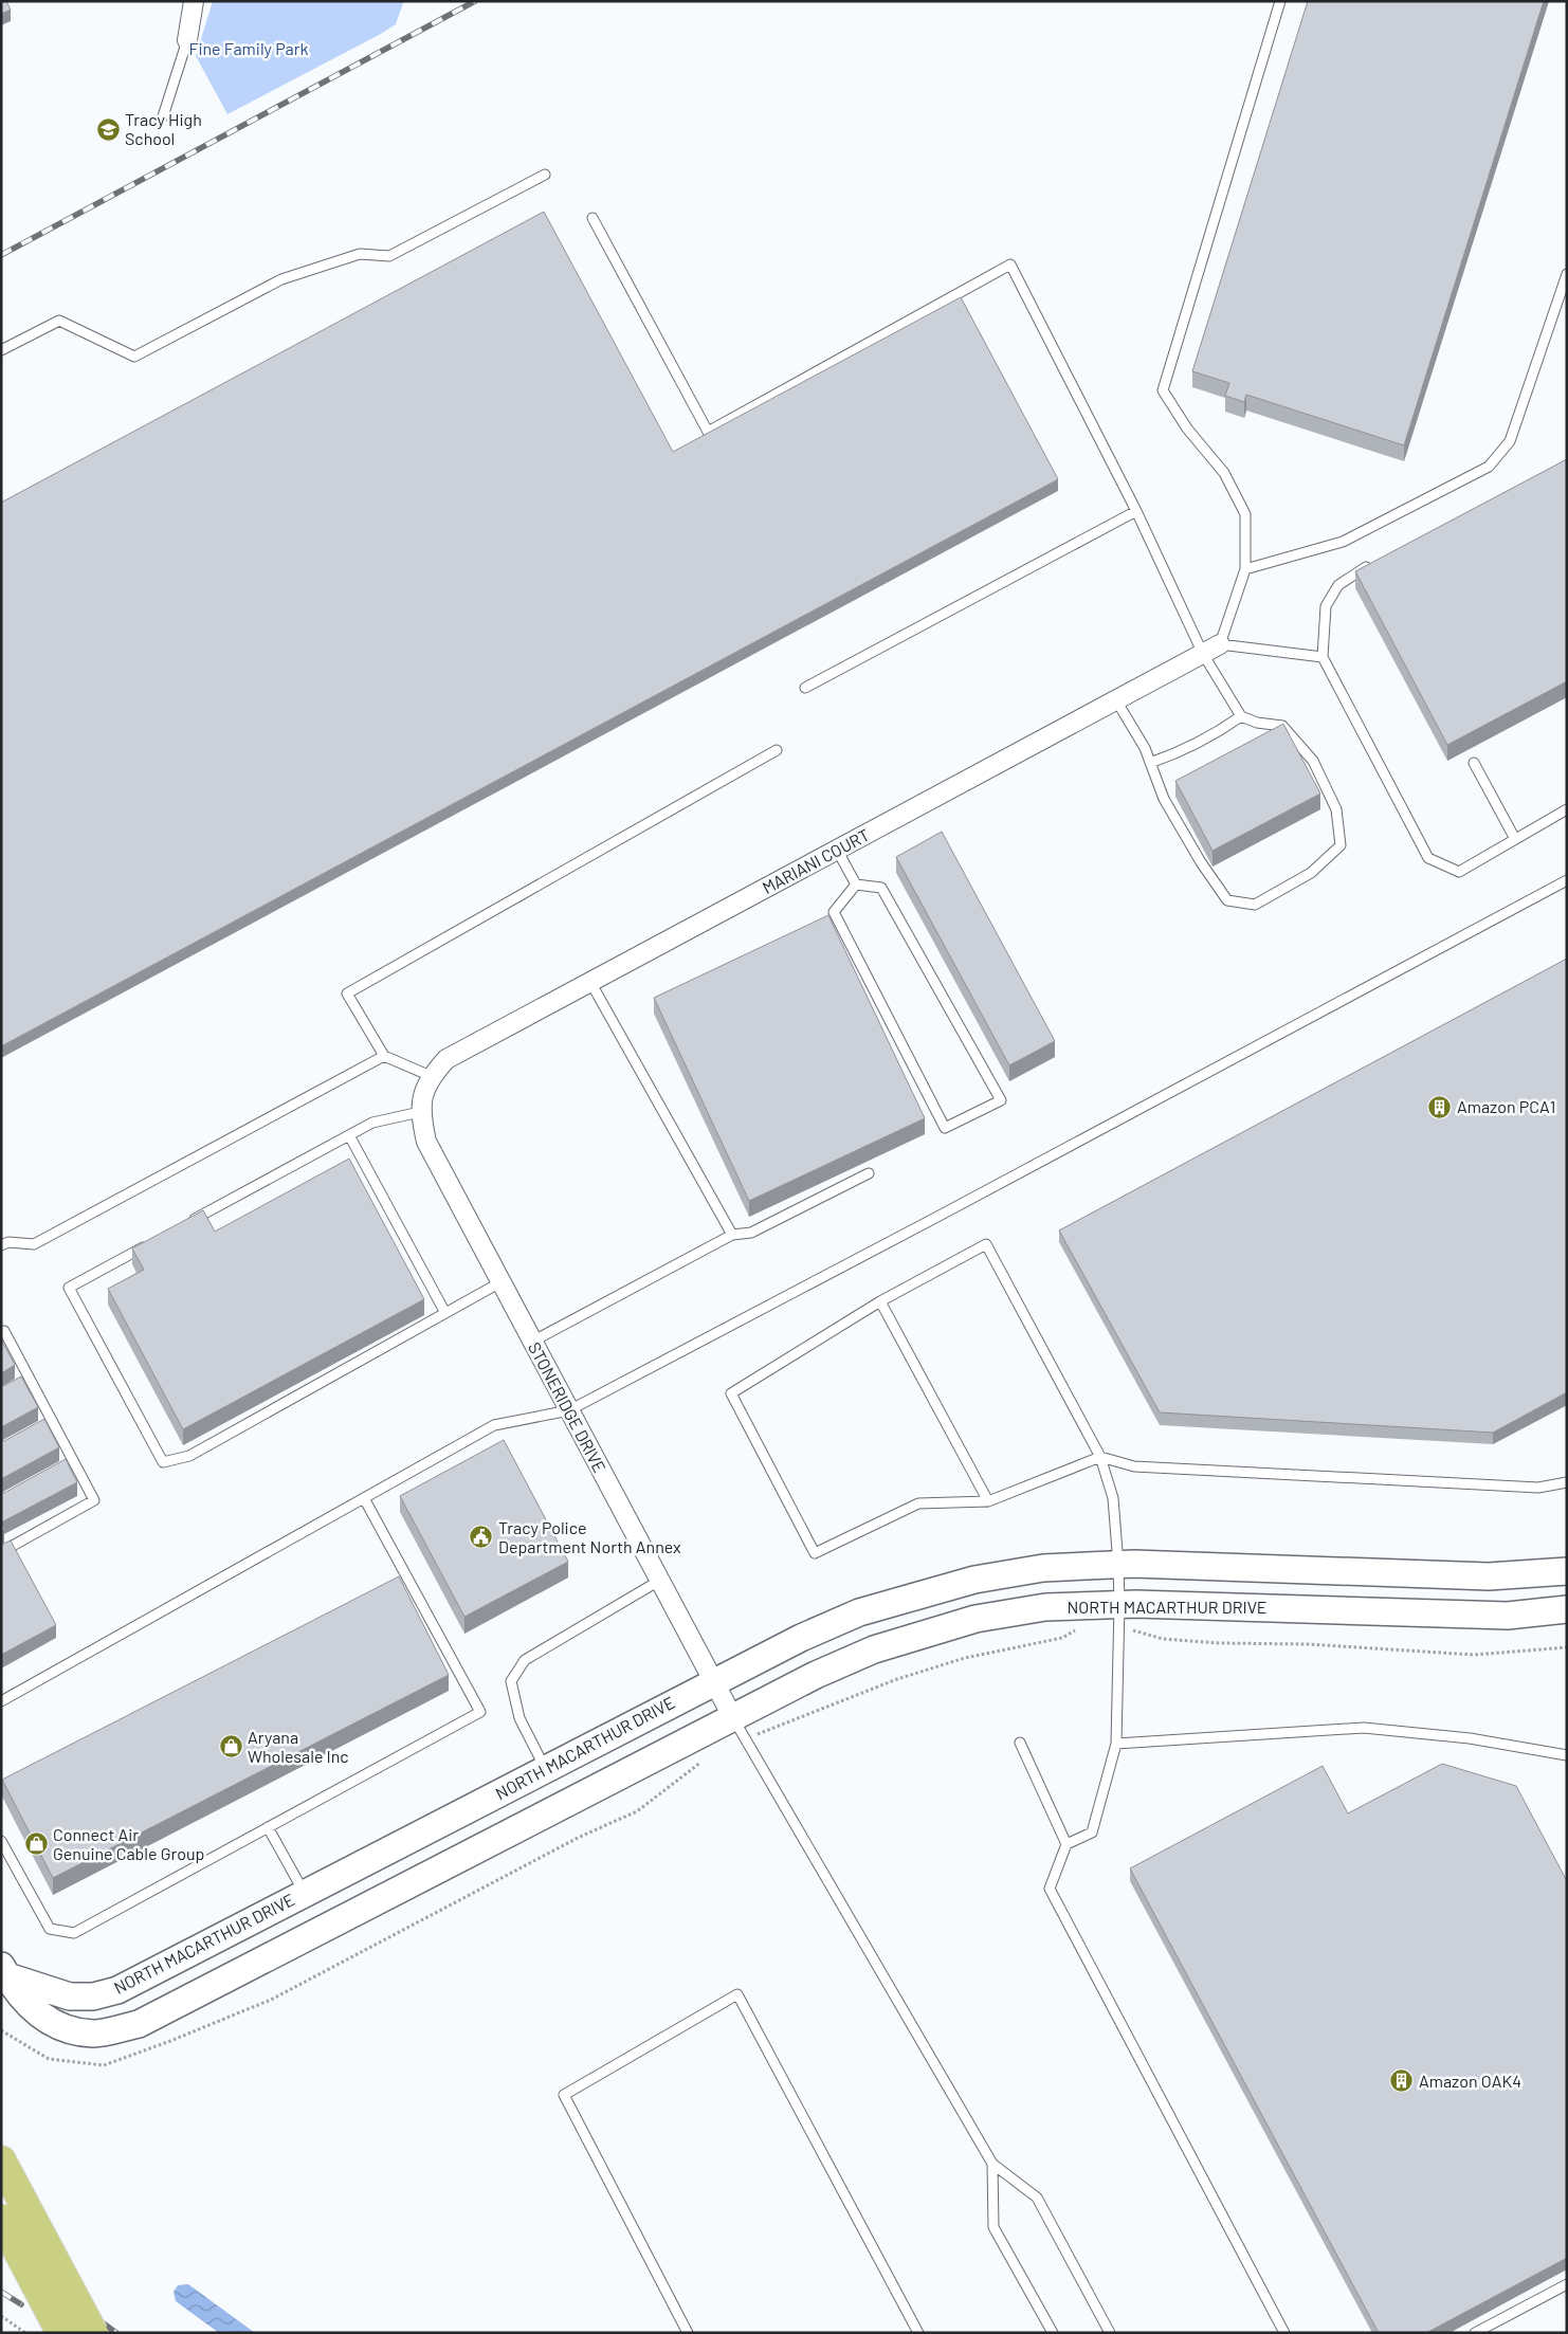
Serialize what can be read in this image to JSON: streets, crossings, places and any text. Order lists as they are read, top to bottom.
{
  "streets": {
    "main road": ["NORTH MACARTHUR DRIVE"],
    "street": ["MARIANI COURT", "STONERIDGE DRIVE"]
  },
  "crossings": [
    ["MARIANI COURT", "STONERIDGE DRIVE"],
    ["STONERIDGE DRIVE", "NORTH MACARTHUR DRIVE"]
  ],
  "parks": ["Fine Family Park"],
  "places": {
    "school or university": ["Tracy High School"],
    "building": ["Amazon PCA1", "Amazon OAK4"],
    "public building": ["Tracy Police Department North Annex"],
    "shop": ["Aryana Wholesale Inc", "Connect Air Genuine Cable Group"]
  }
}
